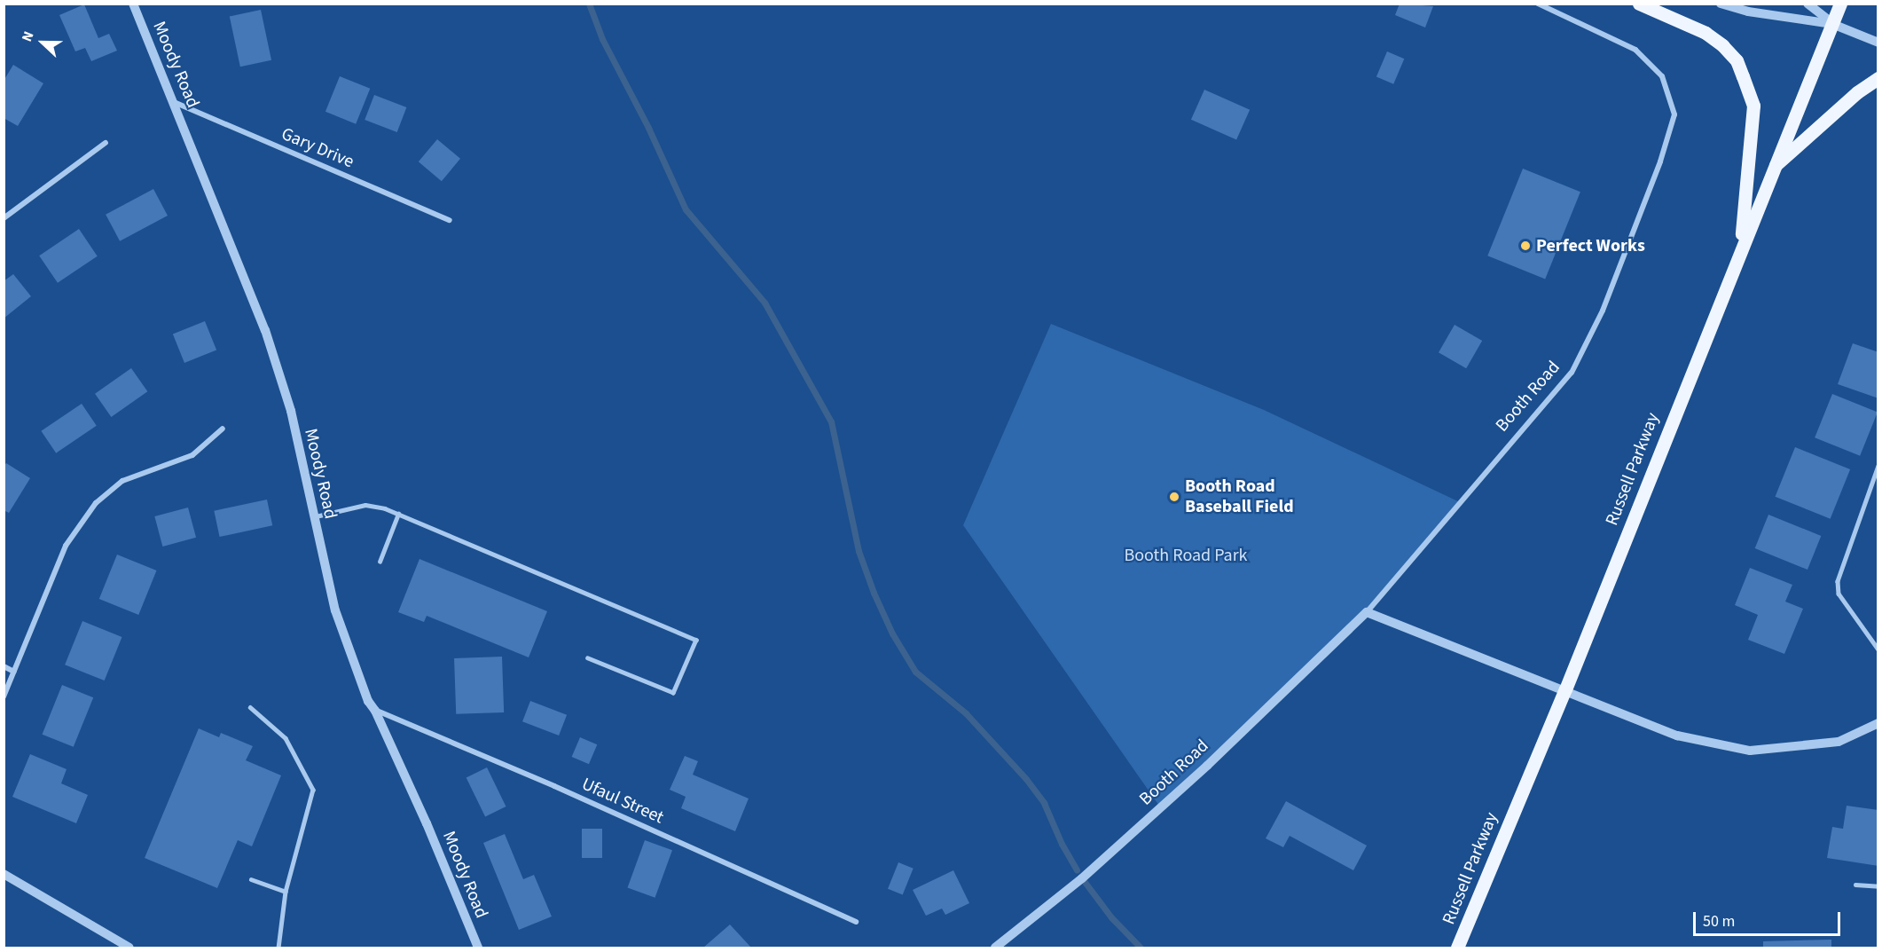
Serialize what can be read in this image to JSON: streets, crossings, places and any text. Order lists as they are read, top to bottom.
{
  "streets": {
    "main road": ["Russell Parkway"],
    "street": [
      "Moody Road",
      "Gary Drive",
      "Booth Road",
      "Ufaul Street"
    ]
  },
  "crossings": [
    ["Moody Road", "Gary Drive"],
    ["Moody Road", "Ufaul Street"]
  ],
  "parks": ["Booth Road Park"],
  "places": ["Perfect Works", "Booth Road Baseball Field"],
  "scale_bar": "50 m",
  "north": "left"
}
